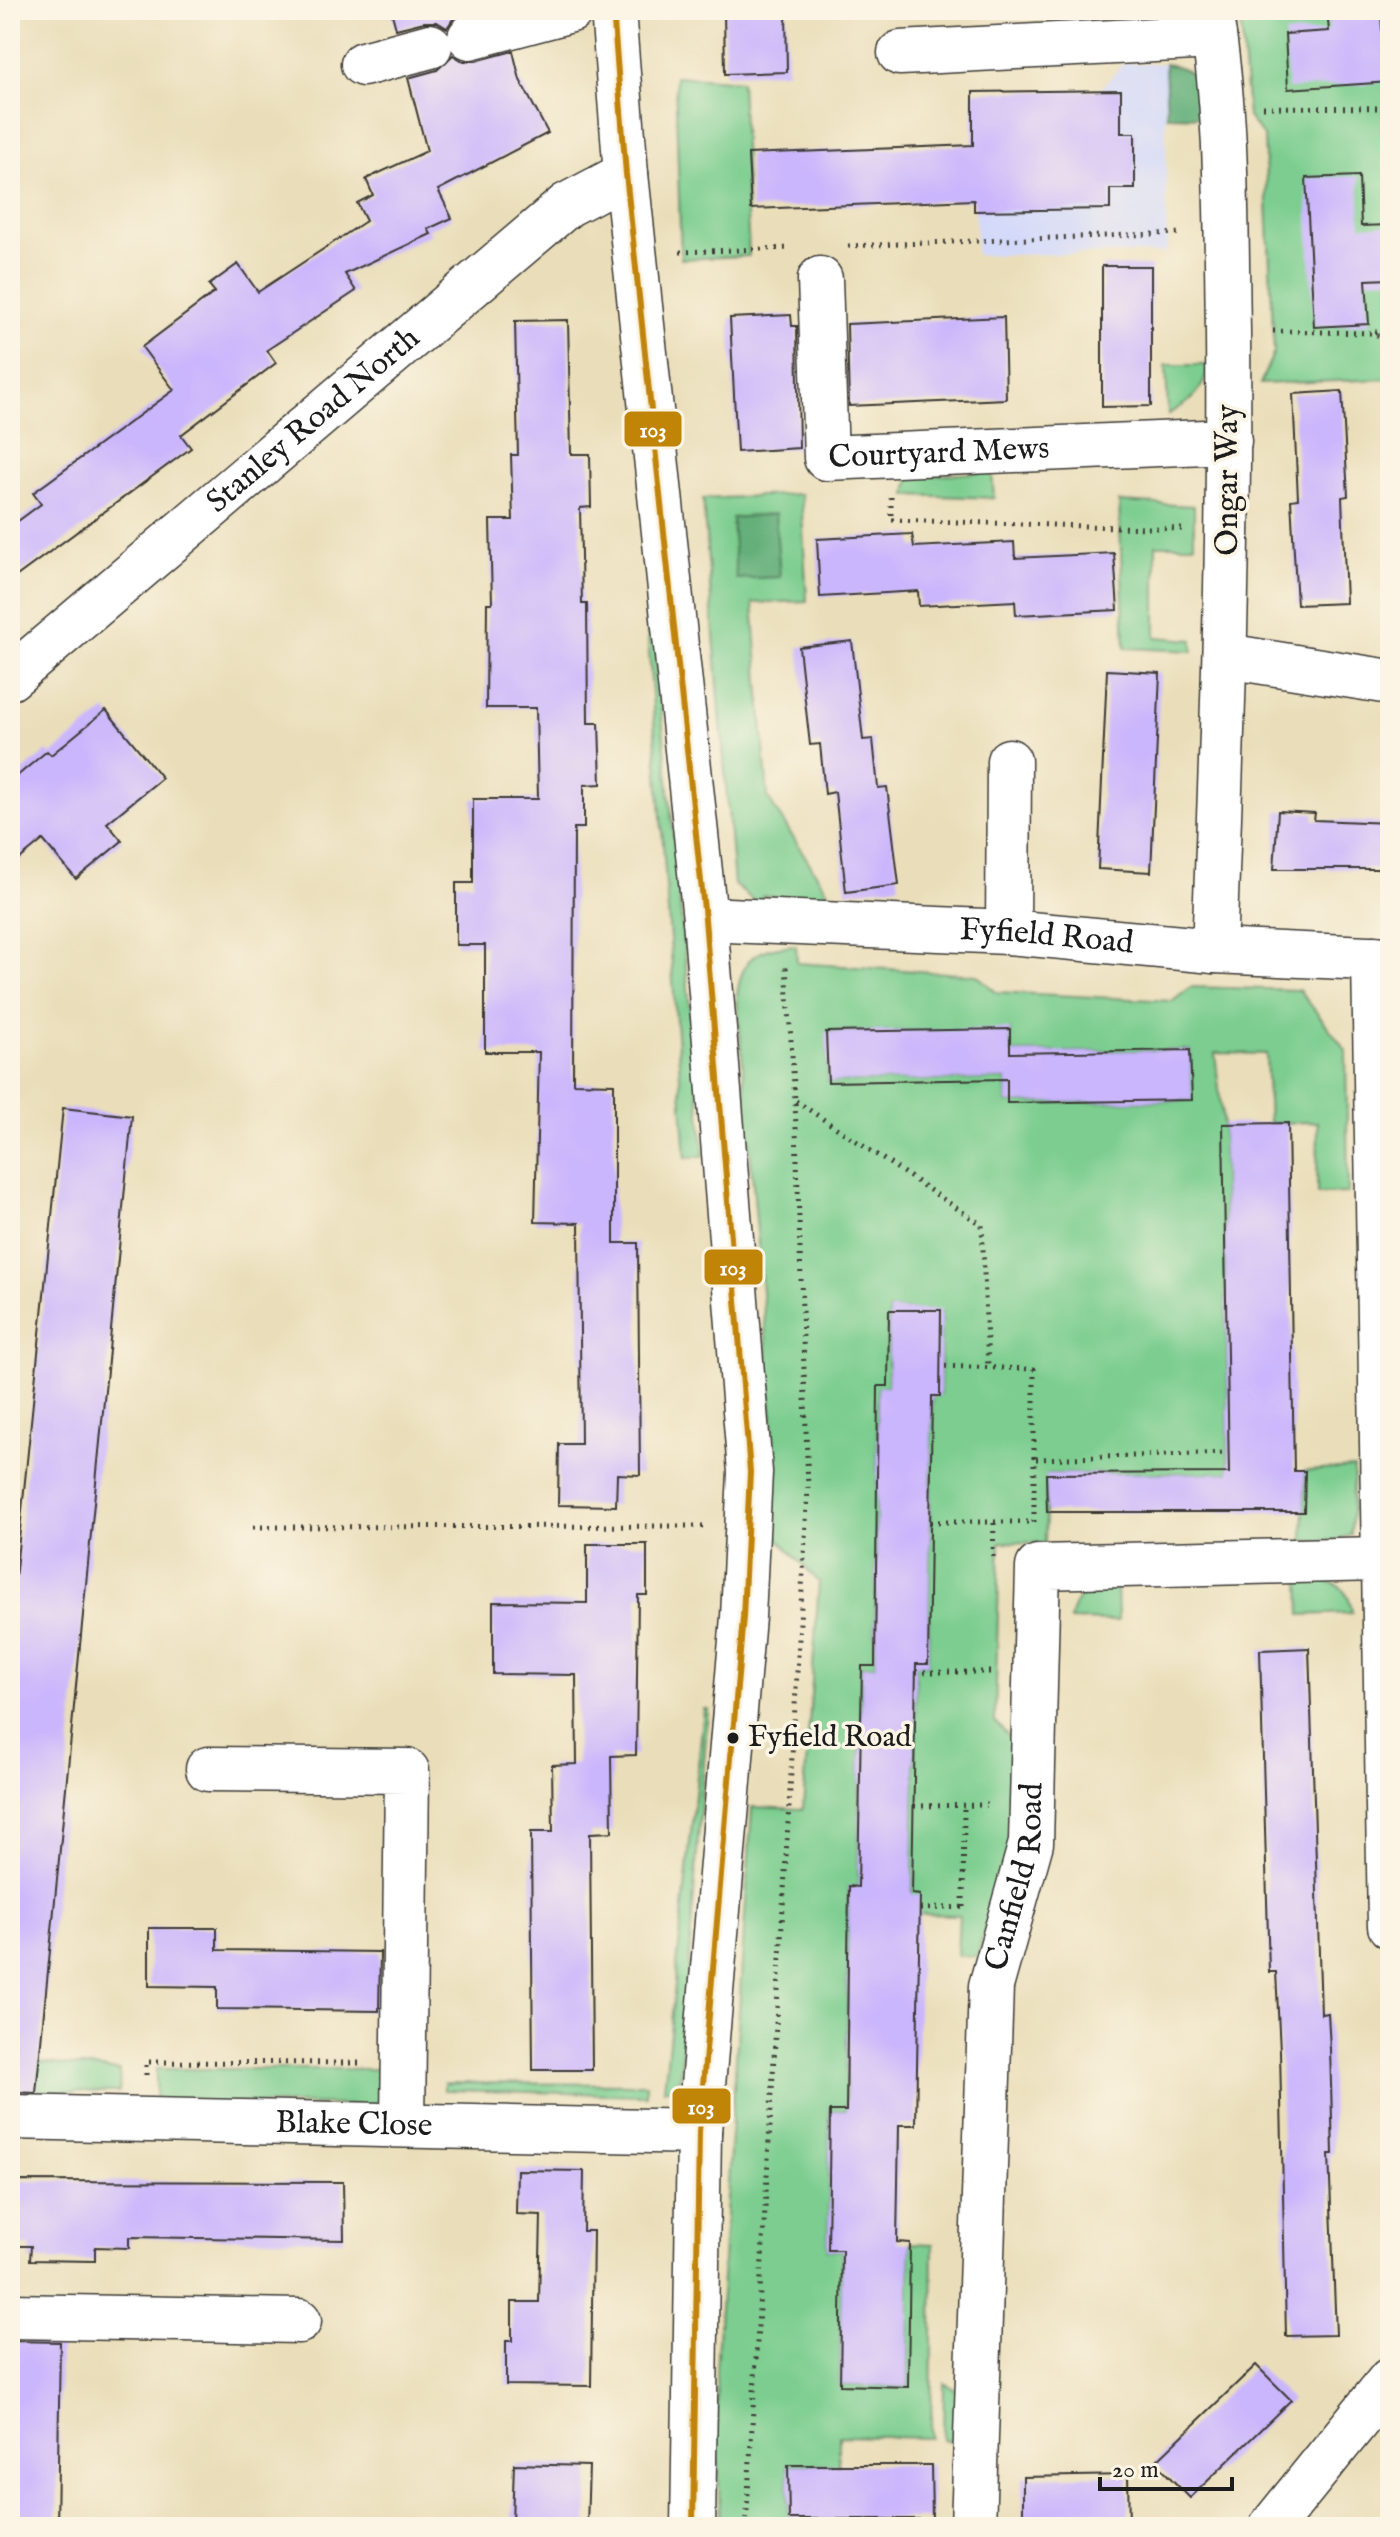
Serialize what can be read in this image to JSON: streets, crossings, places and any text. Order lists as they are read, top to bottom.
{
  "streets": {
    "street": [
      "Stanley Road North",
      "Courtyard Mews",
      "Ongar Way",
      "Fyfield Road",
      "Canfield Road",
      "Blake Close"
    ]
  },
  "crossings": [
    ["Courtyard Mews", "Ongar Way"],
    ["Ongar Way", "Fyfield Road"]
  ],
  "places": ["Fyfield Road"],
  "lines": ["transit line 103"],
  "scale_bar": "20 m"
}
